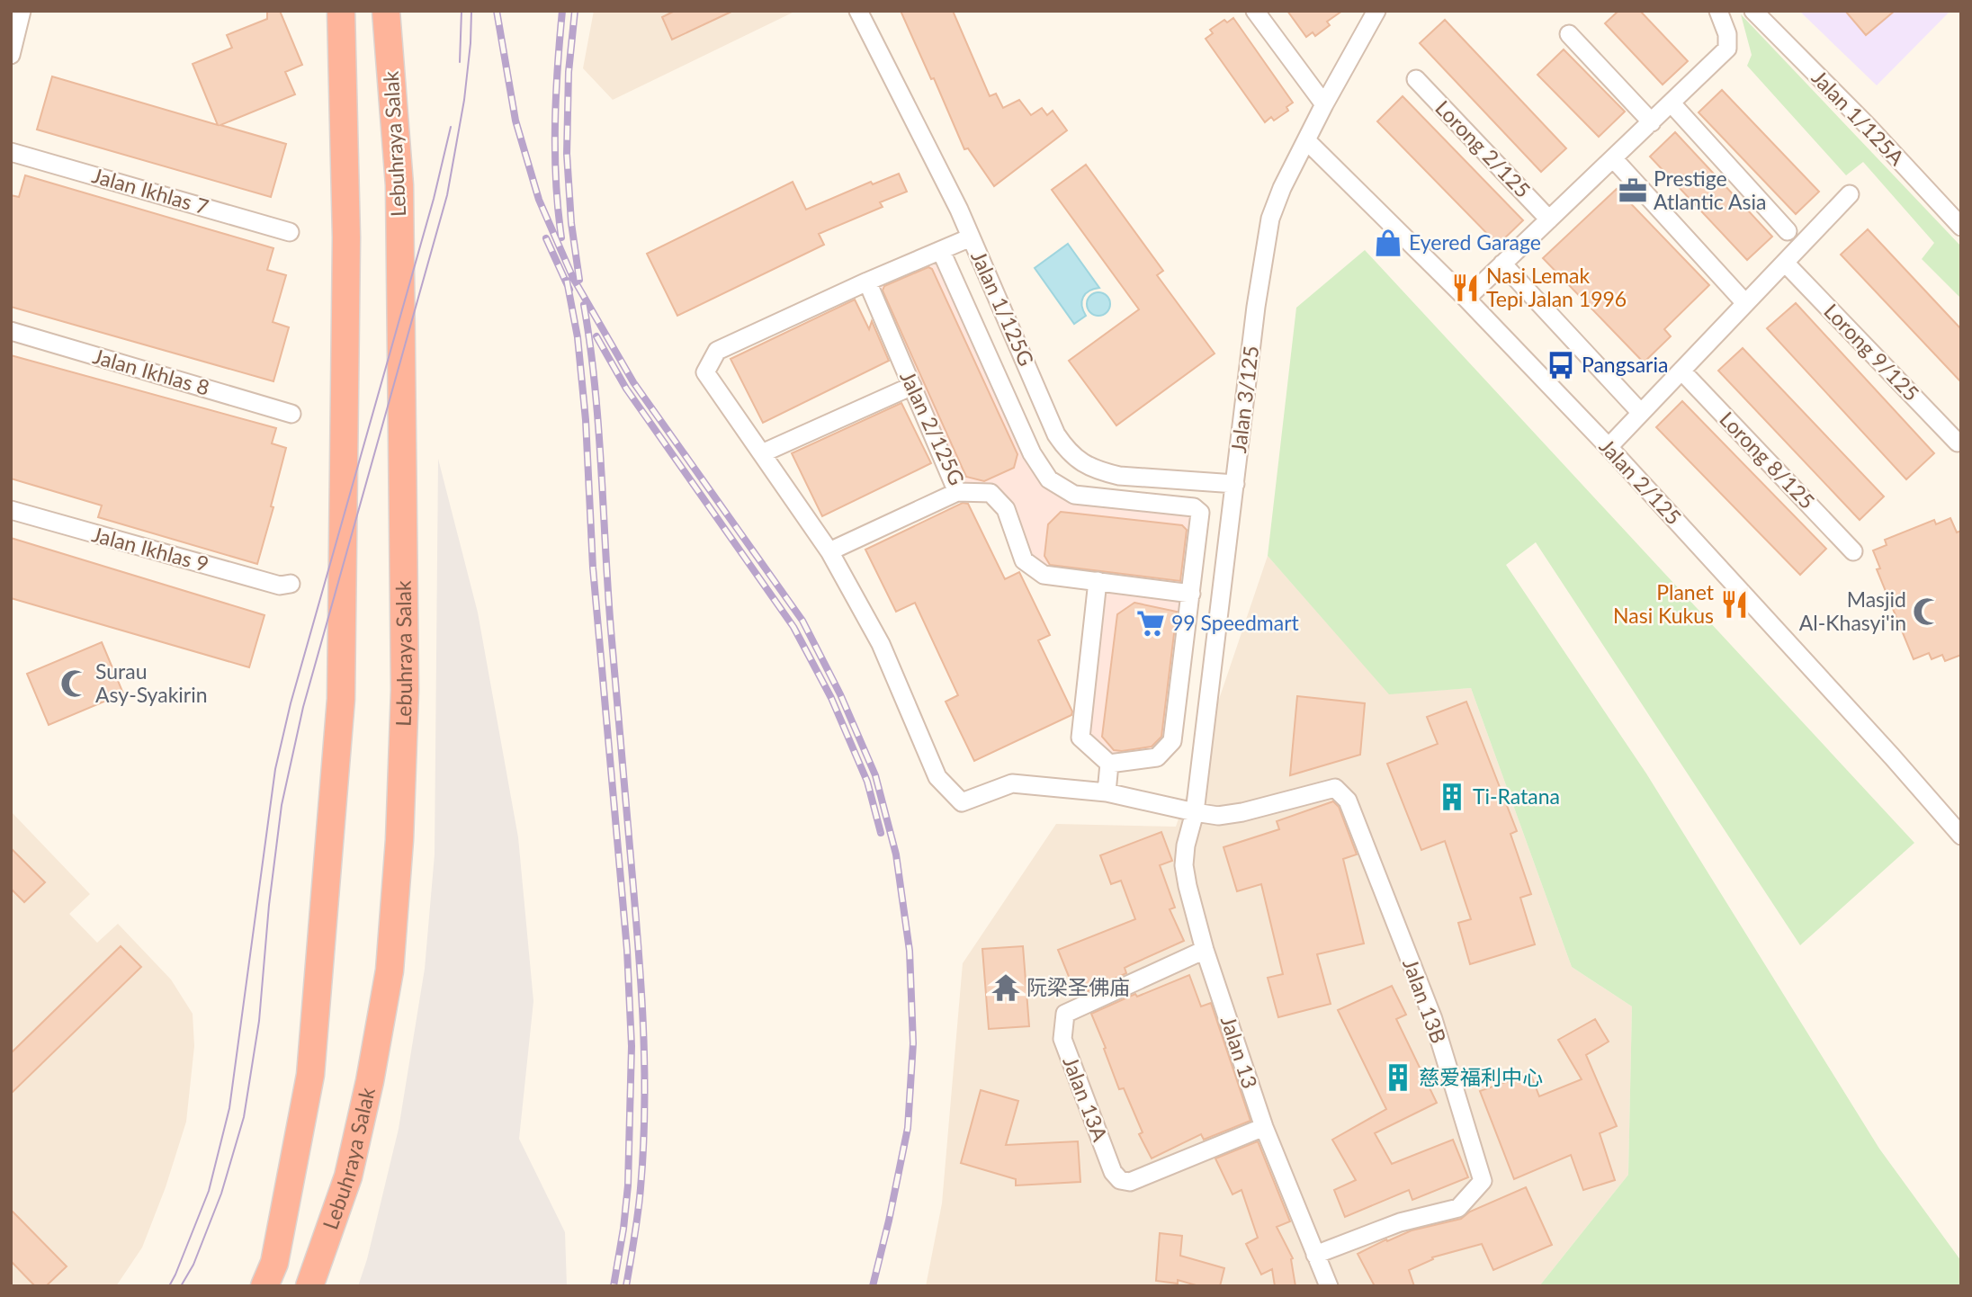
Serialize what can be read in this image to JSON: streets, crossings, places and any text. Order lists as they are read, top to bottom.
{
  "streets": {
    "highway": ["Lebuhraya Salak"],
    "street": [
      "Jalan 1/125A",
      "Lorong 2/125",
      "Jalan Ikhlas 7",
      "Jalan 1/125G",
      "Lorong 9/125",
      "Jalan Ikhlas 8",
      "Jalan 3/125",
      "Jalan 2/125G",
      "Lorong 8/125",
      "Jalan 2/125",
      "Jalan Ikhlas 9",
      "Jalan 13B",
      "Jalan 13",
      "Jalan 13A"
    ]
  },
  "crossings": [
    ["Jalan 1/125G", "Jalan 3/125"],
    ["Jalan 3/125", "Jalan 2/125"],
    ["Jalan 3/125", "Jalan 13B"],
    ["Jalan 3/125", "Jalan 13"],
    ["Jalan 13B", "Jalan 13"],
    ["Jalan 13", "Jalan 13A"]
  ],
  "places": {
    "office": ["Prestige Atlantic Asia"],
    "shop": ["Eyered Garage"],
    "restaurant": ["Nasi Lemak Tepi Jalan 1996", "Planet Nasi Kukus"],
    "bus stop": ["Pangsaria"],
    "mosque": ["Masjid Al-Khasyi'in", "Surau Asy-Syakirin"],
    "supermarket": ["99 Speedmart"],
    "building": ["Ti-Ratana", "慈爱福利中心"],
    "temple": ["阮梁圣佛庙"]
  }
}
